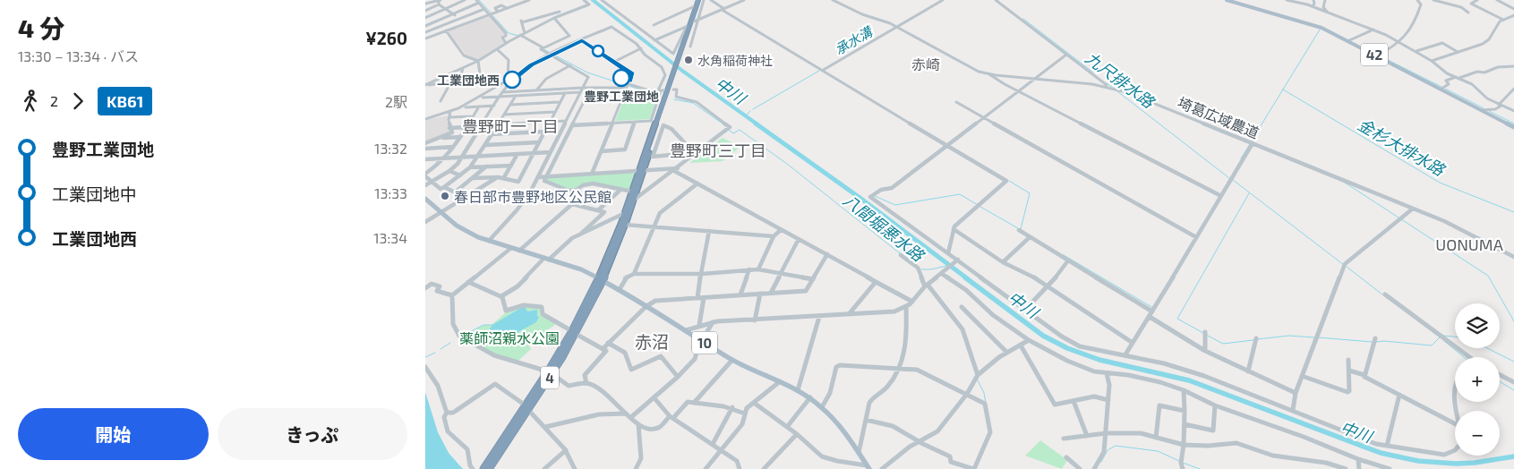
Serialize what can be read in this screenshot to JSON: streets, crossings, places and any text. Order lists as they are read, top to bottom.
{
  "streets": {
    "highway": ["4"],
    "main road": ["42", "10"],
    "street": ["埼葛広域農道"]
  },
  "crossings": [
    ["10", "4"]
  ],
  "districts": [
    "赤崎",
    "豊野町一丁目",
    "豊野町三丁目",
    "UONUMA",
    "赤沼"
  ],
  "water": [
    "承水溝",
    "九尺排水路",
    "中川",
    "金杉大排水路",
    "八間堀悪水路"
  ],
  "parks": ["薬師沼親水公園"],
  "places": [
    "水角稲荷神社",
    "豊野工業団地",
    "工業団地西",
    "春日部市豊野地区公民館"
  ],
  "lines": ["bus line KB61"],
  "page": {
    "heading": ["4 分", "13:30 – 13:34 · バス", "¥260"],
    "legs": ["2", "KB61", "2駅"],
    "list": [
      {
        "name": "豊野工業団地",
        "value": "13:32"
      },
      {
        "name": "工業団地中",
        "value": "13:33"
      },
      {
        "name": "工業団地西",
        "value": "13:34"
      }
    ],
    "map_buttons": ["+", "−"],
    "buttons": ["開始", "きっぷ"]
  }
}
